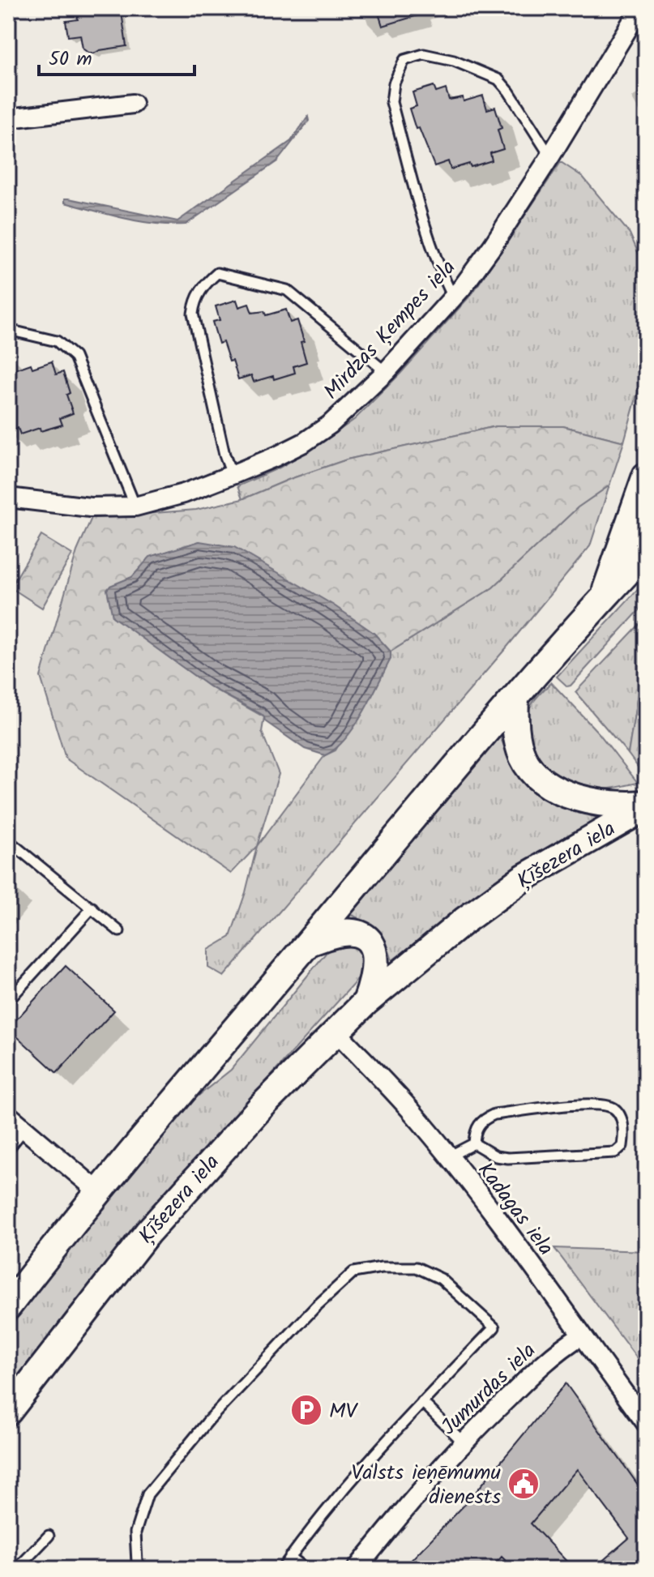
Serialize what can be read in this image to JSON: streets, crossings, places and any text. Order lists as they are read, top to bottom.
{
  "streets": {
    "street": [
      "Mirdzas Ķempes iela",
      "Ķīšezera iela",
      "Kadagas iela",
      "Jumurdas iela"
    ]
  },
  "crossings": [
    ["Ķīšezera iela", "Kadagas iela"],
    ["Kadagas iela", "Jumurdas iela"]
  ],
  "places": {
    "parking": ["MV"],
    "public building": ["Valsts ieņēmumu dienests"]
  },
  "scale_bar": "50 m"
}
